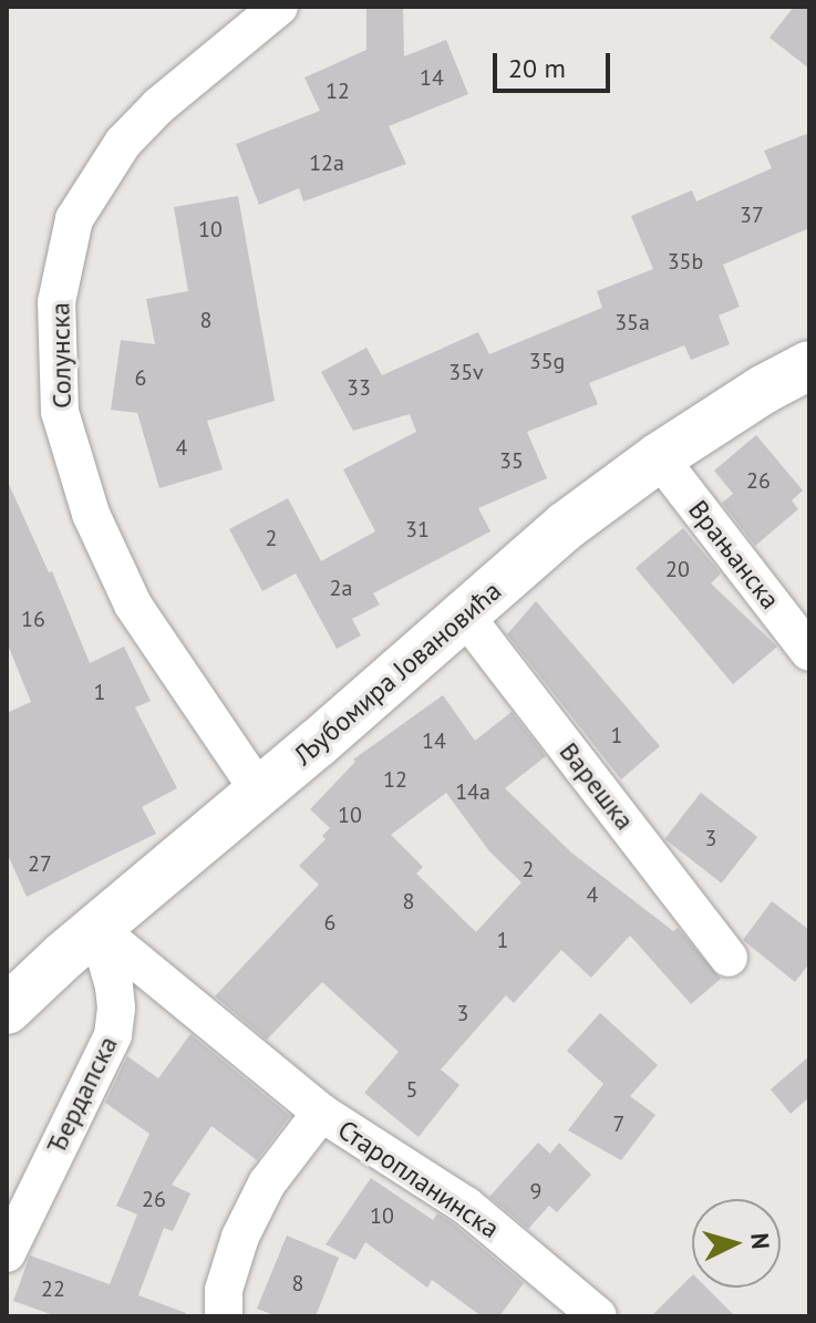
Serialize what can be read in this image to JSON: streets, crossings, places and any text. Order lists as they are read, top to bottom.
{
  "streets": {
    "street": [
      "Солунска",
      "Врањанска",
      "Љубомира Јовановића",
      "Варешка",
      "Ђердапска",
      "Старопланинска"
    ]
  },
  "crossings": [
    ["Солунска", "Љубомира Јовановића"],
    ["Врањанска", "Љубомира Јовановића"],
    ["Љубомира Јовановића", "Варешка"],
    ["Љубомира Јовановића", "Ђердапска"],
    ["Љубомира Јовановића", "Старопланинска"],
    ["Ђердапска", "Старопланинска"]
  ],
  "house_numbers": [
    "14",
    "12",
    "12a",
    "37",
    "10",
    "35b",
    "8",
    "35a",
    "35g",
    "35v",
    "6",
    "33",
    "4",
    "35",
    "26",
    "31",
    "2",
    "20",
    "2a",
    "16",
    "1",
    "1",
    "14",
    "12",
    "14a",
    "10",
    "3",
    "27",
    "2",
    "4",
    "8",
    "6",
    "1",
    "3",
    "5",
    "7",
    "9",
    "26",
    "10",
    "8",
    "22"
  ],
  "scale_bar": "20 m",
  "north": "right"
}
